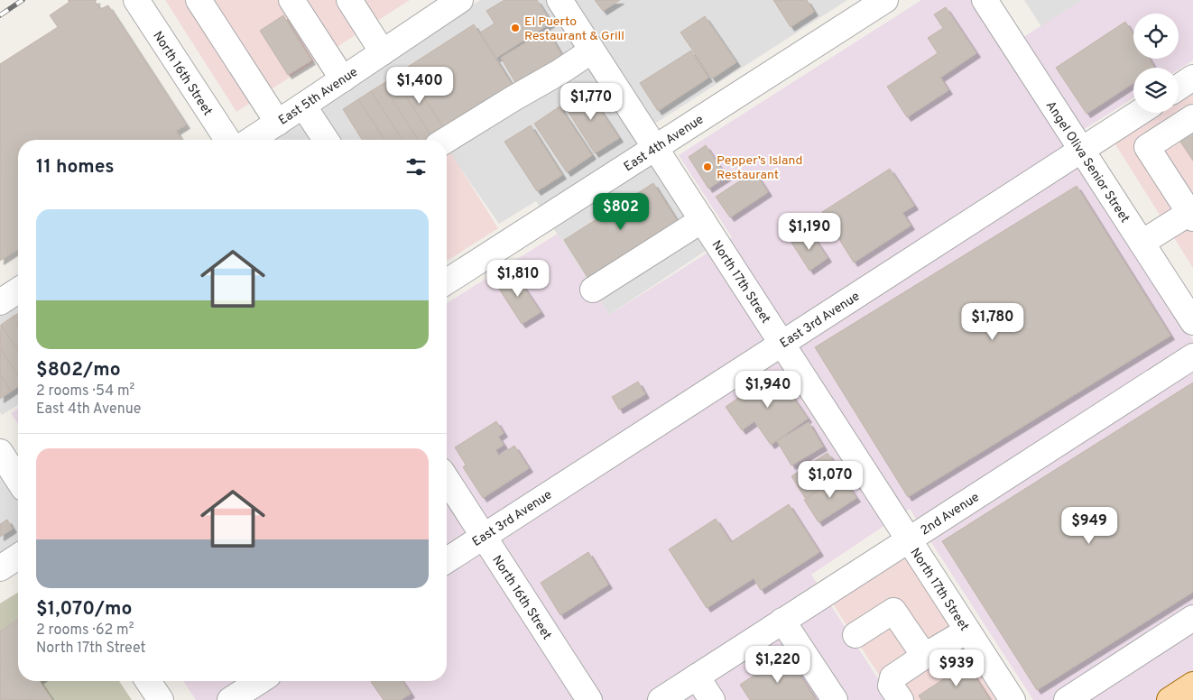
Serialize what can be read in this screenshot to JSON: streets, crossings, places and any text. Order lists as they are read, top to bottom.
{
  "streets": {
    "street": [
      "North 16th Street",
      "East 5th Avenue",
      "East 4th Avenue",
      "Angel Oliva Senior Street",
      "North 17th Street",
      "East 3rd Avenue",
      "2nd Avenue"
    ]
  },
  "crossings": [
    ["North 16th Street", "East 3rd Avenue"],
    ["East 4th Avenue", "North 17th Street"],
    ["Angel Oliva Senior Street", "East 3rd Avenue"],
    ["North 17th Street", "East 3rd Avenue"],
    ["North 17th Street", "2nd Avenue"]
  ],
  "places": ["El Puerto Restaurant & Grill", "Pepper’s Island Restaurant"],
  "page": {
    "price": [
      "$1,400",
      "$1,770",
      "$802",
      "$1,190",
      "$1,810",
      "$1,780",
      "$1,940",
      "$1,070",
      "$949",
      "$1,220",
      "$939"
    ],
    "heading": "11 homes",
    "list": [
      {
        "name": "$802/mo",
        "note": "2 rooms · 54 m² · East 4th Avenue"
      },
      {
        "name": "$1,070/mo",
        "note": "2 rooms · 62 m² · North 17th Street"
      }
    ]
  }
}
